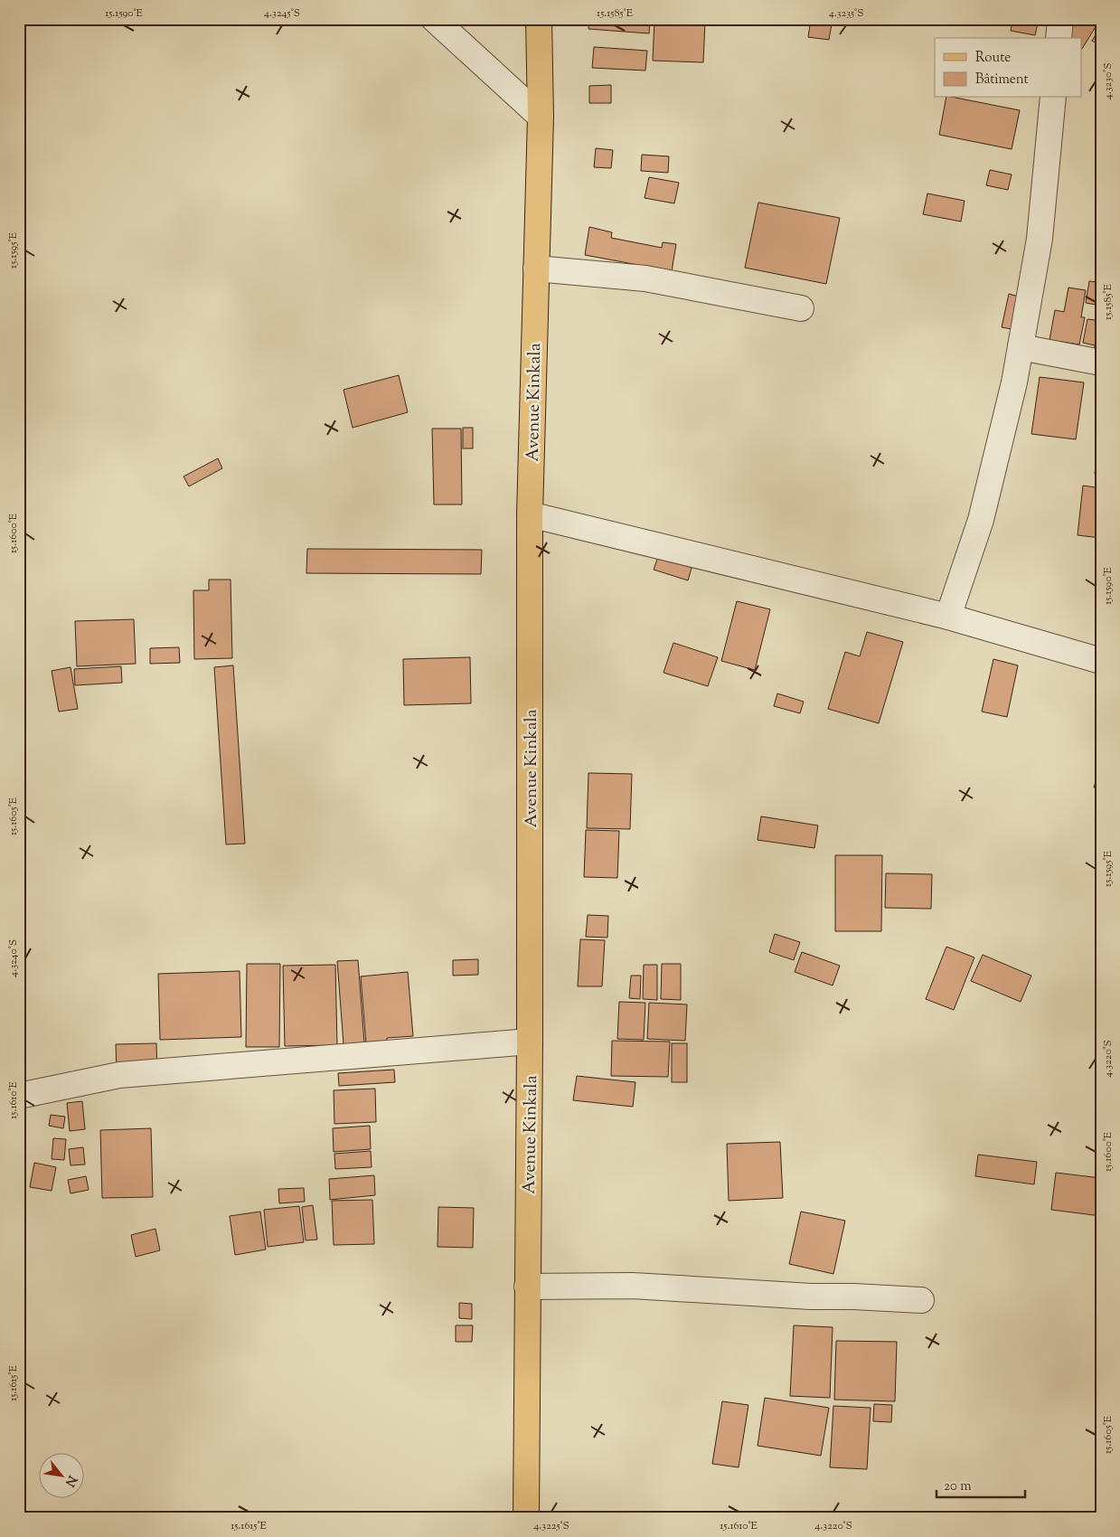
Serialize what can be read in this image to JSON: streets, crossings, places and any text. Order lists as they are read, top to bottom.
{
  "streets": {
    "main road": ["Avenue Kinkala"]
  },
  "legend": ["Route", "Bâtiment"],
  "scale_bar": "20 m",
  "north": "bottom right",
  "coordinates": [
    "15.1590°E",
    "4.3245°S",
    "15.1585°E",
    "4.3235°S",
    "4.3230°S",
    "15.1595°E",
    "15.1600°E",
    "15.1605°E",
    "4.3240°S",
    "4.3220°S",
    "15.1610°E",
    "15.1615°E",
    "4.3225°S"
  ]
}
